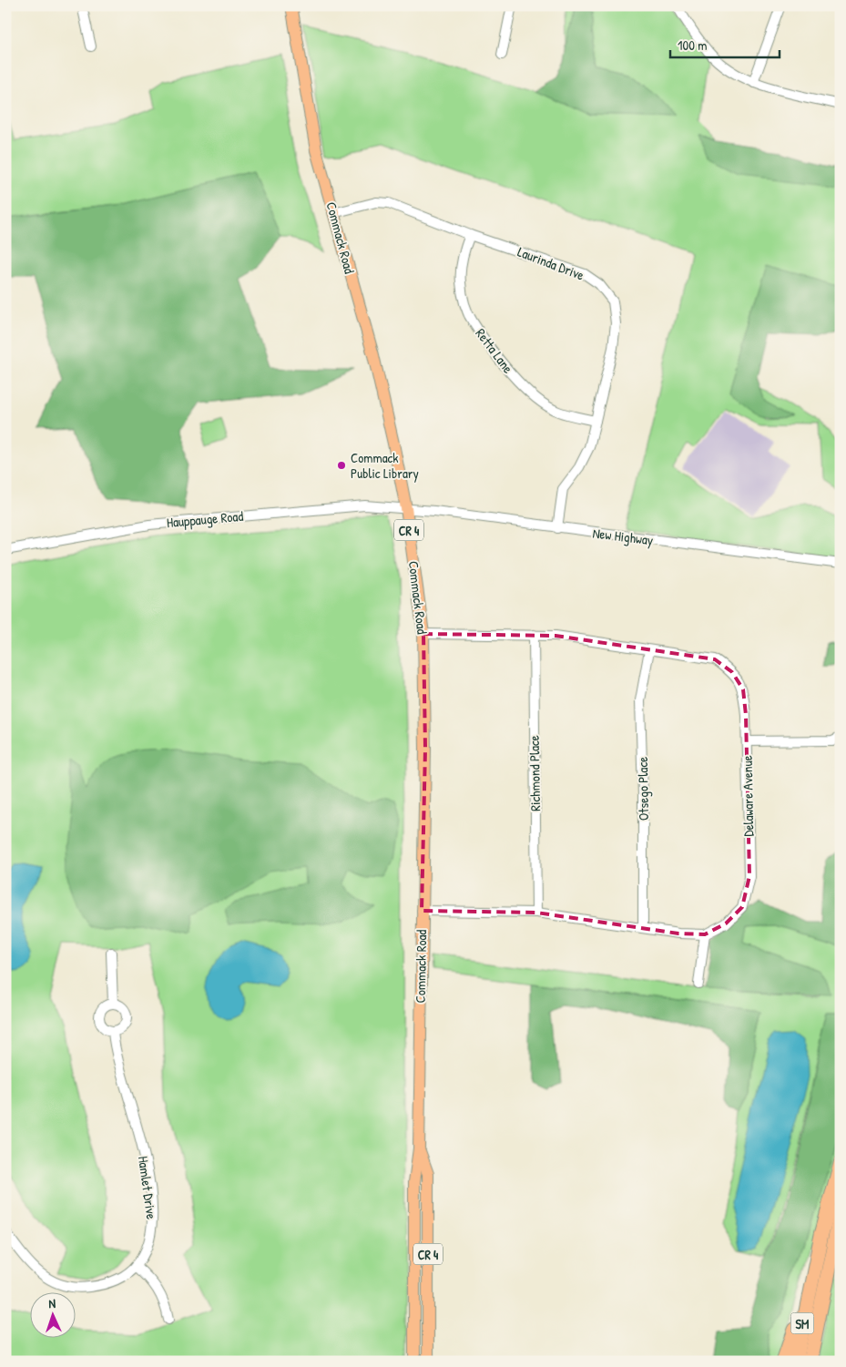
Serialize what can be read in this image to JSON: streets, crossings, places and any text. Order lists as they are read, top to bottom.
{
  "streets": {
    "highway": ["SM"],
    "main road": ["Commack Road", "CR 4"],
    "street": [
      "Laurinda Drive",
      "Retta Lane",
      "Hauppauge Road",
      "New Highway",
      "Richmond Place",
      "Otsego Place",
      "Delaware Avenue",
      "Hamlet Drive"
    ]
  },
  "crossings": [
    ["Commack Road", "Laurinda Drive"],
    ["Commack Road", "Hauppauge Road"],
    ["Commack Road", "New Highway"],
    ["Commack Road", "Delaware Avenue"],
    ["Laurinda Drive", "Retta Lane"],
    ["Laurinda Drive", "New Highway"],
    ["Hauppauge Road", "New Highway"],
    ["Richmond Place", "Delaware Avenue"],
    ["Otsego Place", "Delaware Avenue"]
  ],
  "places": ["Commack Public Library"],
  "scale_bar": "100 m",
  "north": "top"
}
